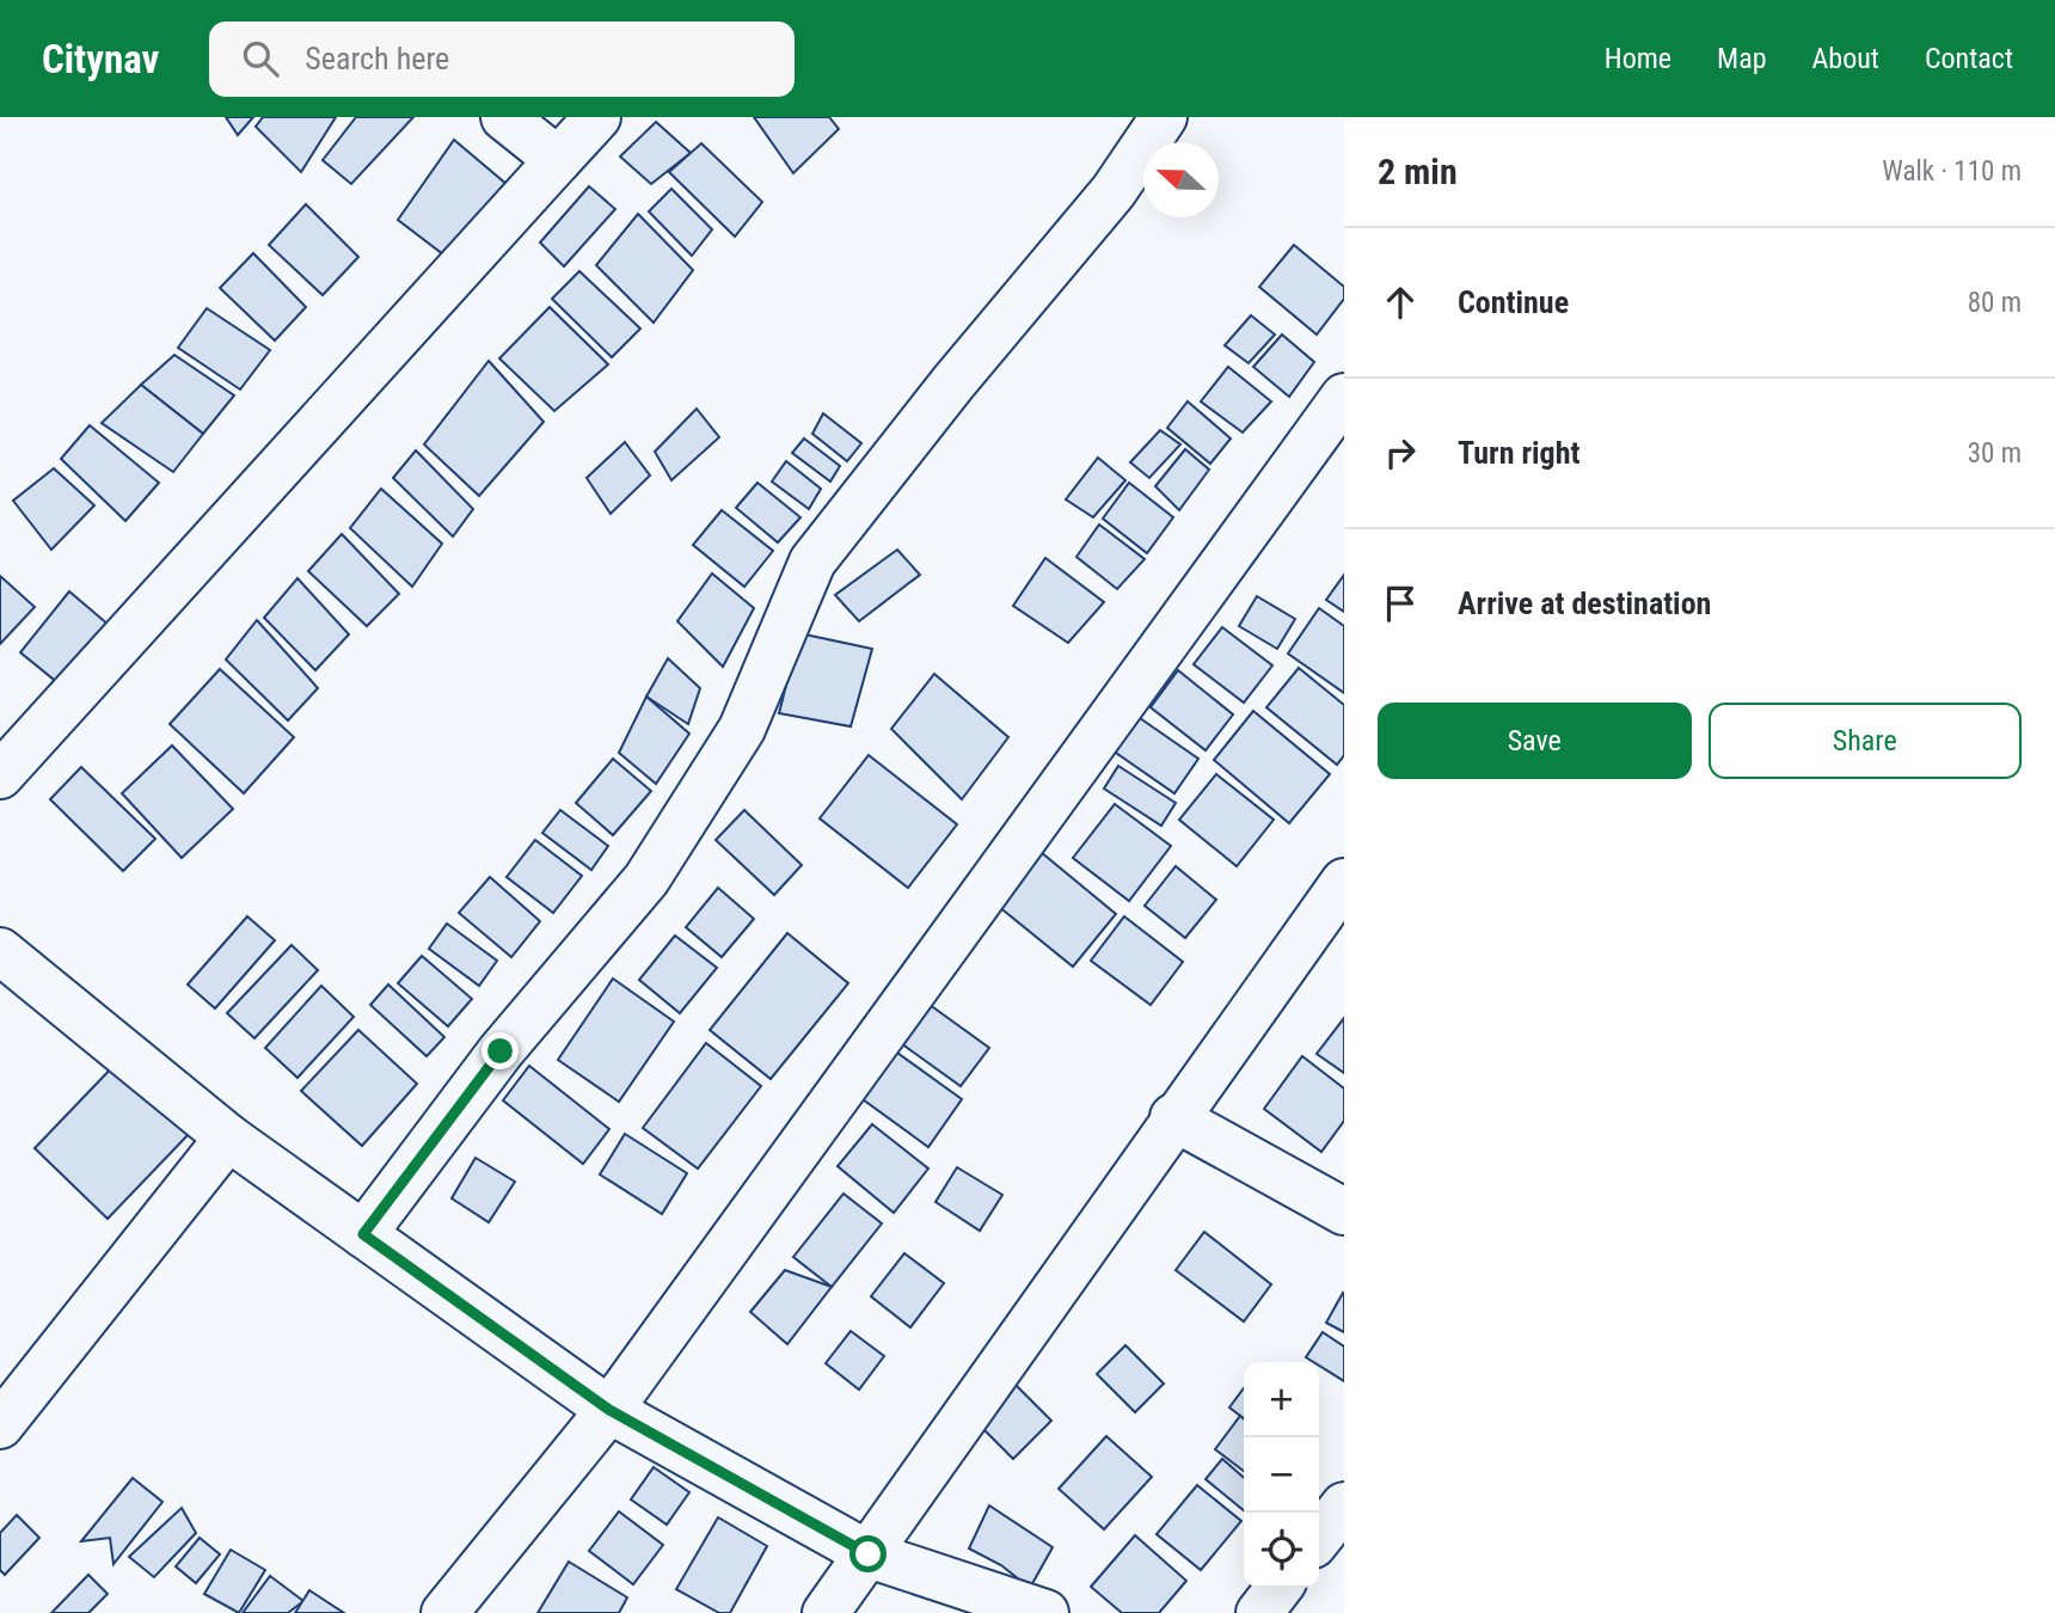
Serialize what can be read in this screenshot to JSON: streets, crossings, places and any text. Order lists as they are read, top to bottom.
{
  "north": "left",
  "page": {
    "header": "Citynav",
    "search": "Search here",
    "nav": [
      "Home",
      "Map",
      "About",
      "Contact"
    ],
    "heading": ["2 min", "Walk · 110 m"],
    "list": [
      ["Continue", "80 m"],
      ["Turn right", "30 m"],
      "Arrive at destination"
    ],
    "buttons": ["Save", "Share"],
    "map_buttons": ["+", "−"]
  }
}
